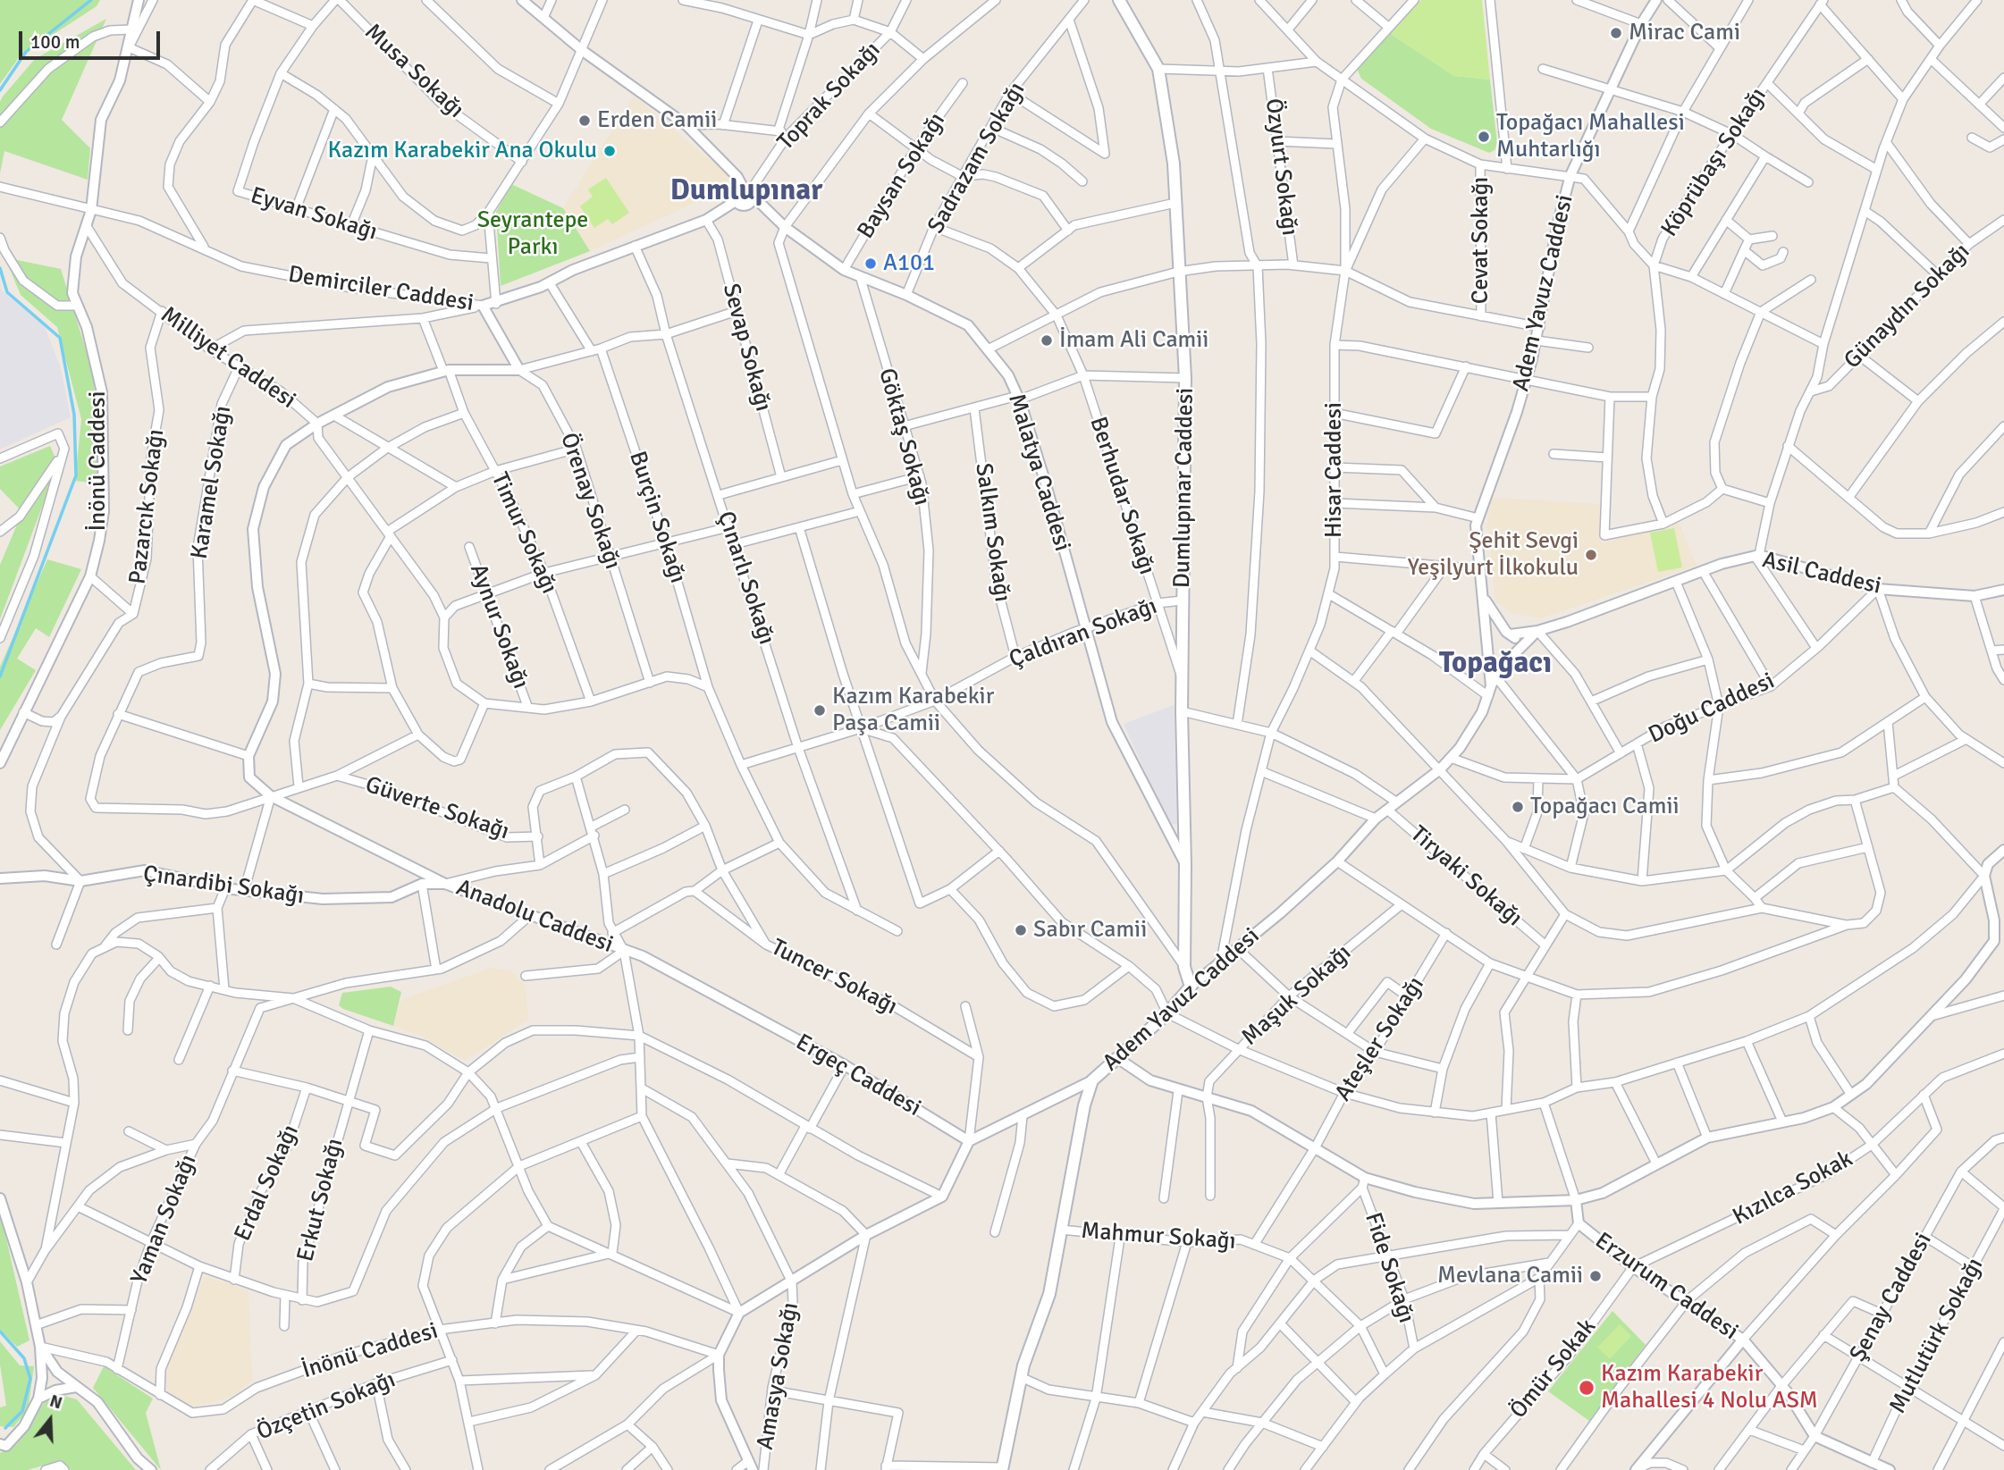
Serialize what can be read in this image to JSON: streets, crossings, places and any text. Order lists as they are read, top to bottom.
{
  "streets": {
    "main road": ["Adem Yavuz Caddesi", "Dumlupınar Caddesi"],
    "street": [
      "Musa Sokağı",
      "Toprak Sokağı",
      "Sadrazam Sokağı",
      "Köprübaşı Sokağı",
      "Özyurt Sokağı",
      "Baysan Sokağı",
      "Eyvan Sokağı",
      "Cevat Sokağı",
      "Demirciler Caddesi",
      "Günaydın Sokağı",
      "Sevap Sokağı",
      "Milliyet Caddesi",
      "Göktaş Sokağı",
      "İnönü Caddesi",
      "Hisar Caddesi",
      "Malatya Caddesi",
      "Karamel Sokağı",
      "Berhudar Sokağı",
      "Örenay Sokağı",
      "Pazarcık Sokağı",
      "Burçin Sokağı",
      "Salkım Sokağı",
      "Timur Sokağı",
      "Asil Caddesi",
      "Çınarlı Sokağı",
      "Aynur Sokağı",
      "Çaldıran Sokağı",
      "Doğu Caddesi",
      "Güverte Sokağı",
      "Tiryaki Sokağı",
      "Çınardibi Sokağı",
      "Anadolu Caddesi",
      "Tuncer Sokağı",
      "Maşuk Sokağı",
      "Ateşler Sokağı",
      "Ergeç Caddesi",
      "Erdal Sokağı",
      "Kızılca Sokak",
      "Erkut Sokağı",
      "Yaman Sokağı",
      "Mahmur Sokağı",
      "Fide Sokağı",
      "Erzurum Caddesi",
      "Şenay Caddesi",
      "Mutlutürk Sokağı",
      "Ömür Sokak",
      "Amasya Sokağı",
      "Özçetin Sokağı"
    ]
  },
  "crossings": [
    ["Musa Sokağı", "Eyvan Sokağı"],
    ["Toprak Sokağı", "Malatya Caddesi"],
    ["Sadrazam Sokağı", "Malatya Caddesi"],
    ["Sadrazam Sokağı", "Berhudar Sokağı"],
    ["Baysan Sokağı", "Malatya Caddesi"],
    ["Demirciler Caddesi", "Sevap Sokağı"],
    ["Demirciler Caddesi", "İnönü Caddesi"],
    ["Demirciler Caddesi", "Örenay Sokağı"],
    ["Demirciler Caddesi", "Burçin Sokağı"],
    ["Demirciler Caddesi", "Çınarlı Sokağı"],
    ["Adem Yavuz Caddesi", "Hisar Caddesi"],
    ["Adem Yavuz Caddesi", "Dumlupınar Caddesi"],
    ["Adem Yavuz Caddesi", "Asil Caddesi"],
    ["Adem Yavuz Caddesi", "Tiryaki Sokağı"],
    ["Adem Yavuz Caddesi", "Mahmur Sokağı"],
    ["Milliyet Caddesi", "İnönü Caddesi"],
    ["Milliyet Caddesi", "Karamel Sokağı"],
    ["Milliyet Caddesi", "Pazarcık Sokağı"],
    ["Göktaş Sokağı", "Malatya Caddesi"],
    ["İnönü Caddesi", "Yaman Sokağı"],
    ["Malatya Caddesi", "Dumlupınar Caddesi"],
    ["Malatya Caddesi", "Çaldıran Sokağı"],
    ["Karamel Sokağı", "Güverte Sokağı"],
    ["Karamel Sokağı", "Anadolu Caddesi"],
    ["Dumlupınar Caddesi", "Berhudar Sokağı"],
    ["Dumlupınar Caddesi", "Çaldıran Sokağı"],
    ["Berhudar Sokağı", "Çaldıran Sokağı"],
    ["Pazarcık Sokağı", "Çınardibi Sokağı"],
    ["Burçin Sokağı", "Çınarlı Sokağı"],
    ["Burçin Sokağı", "Çaldıran Sokağı"],
    ["Salkım Sokağı", "Çaldıran Sokağı"],
    ["Asil Caddesi", "Doğu Caddesi"],
    ["Çınarlı Sokağı", "Çaldıran Sokağı"],
    ["Çınardibi Sokağı", "Anadolu Caddesi"],
    ["Anadolu Caddesi", "Ergeç Caddesi"],
    ["Anadolu Caddesi", "Yaman Sokağı"],
    ["Ateşler Sokağı", "Mahmur Sokağı"],
    ["Kızılca Sokak", "Erzurum Caddesi"],
    ["Kızılca Sokak", "Ömür Sokak"],
    ["Erzurum Caddesi", "Şenay Caddesi"],
    ["Erzurum Caddesi", "Ömür Sokak"]
  ],
  "districts": ["Dumlupınar", "Topağacı"],
  "parks": ["Seyrantepe Parkı"],
  "places": [
    "Mirac Cami",
    "Erden Camii",
    "Topağacı Mahallesi Muhtarlığı",
    "Kazım Karabekir Ana Okulu",
    "A101",
    "İmam Ali Camii",
    "Şehit Sevgi Yeşilyurt İlkokulu",
    "Kazım Karabekir Paşa Camii",
    "Topağacı Camii",
    "Sabır Camii",
    "Mevlana Camii",
    "Kazım Karabekir Mahallesi 4 Nolu ASM"
  ],
  "scale_bar": "100 m",
  "north": "top"
}
